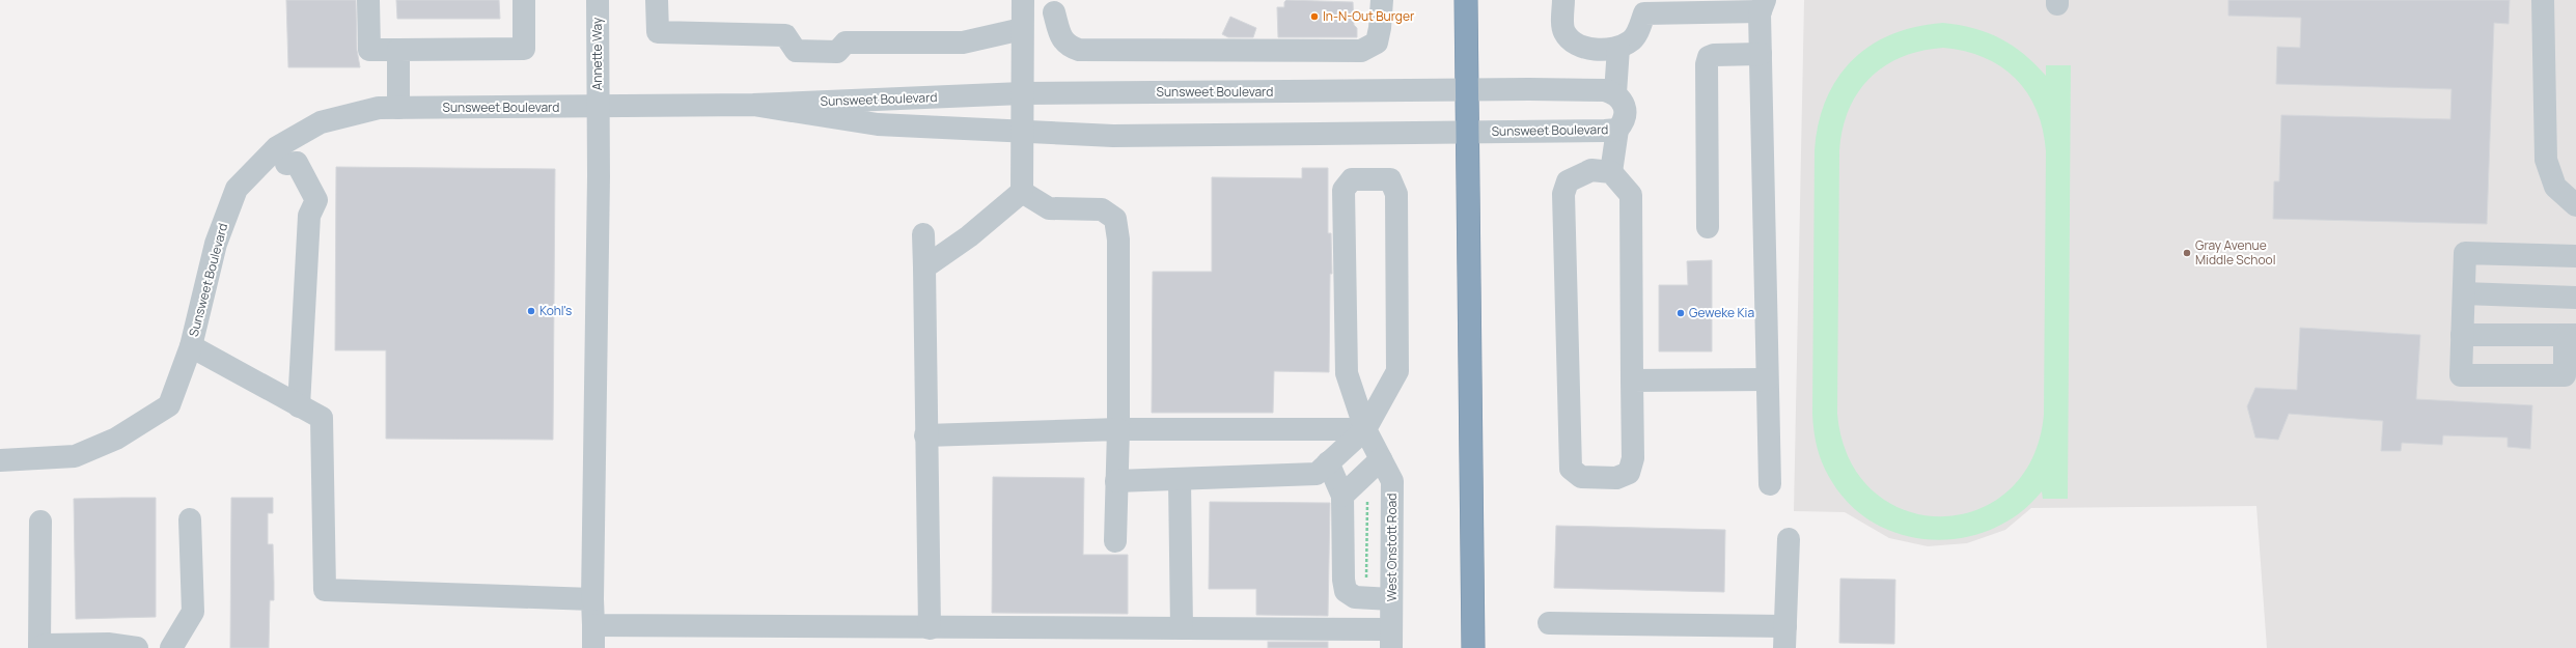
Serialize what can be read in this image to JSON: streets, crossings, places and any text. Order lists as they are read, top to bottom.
{
  "streets": {
    "street": ["Annette Way", "Sunsweet Boulevard", "West Onstott Road"]
  },
  "crossings": [
    ["Annette Way", "Sunsweet Boulevard"]
  ],
  "places": [
    "In-N-Out Burger",
    "Gray Avenue Middle School",
    "Kohl's",
    "Geweke Kia"
  ]
}
